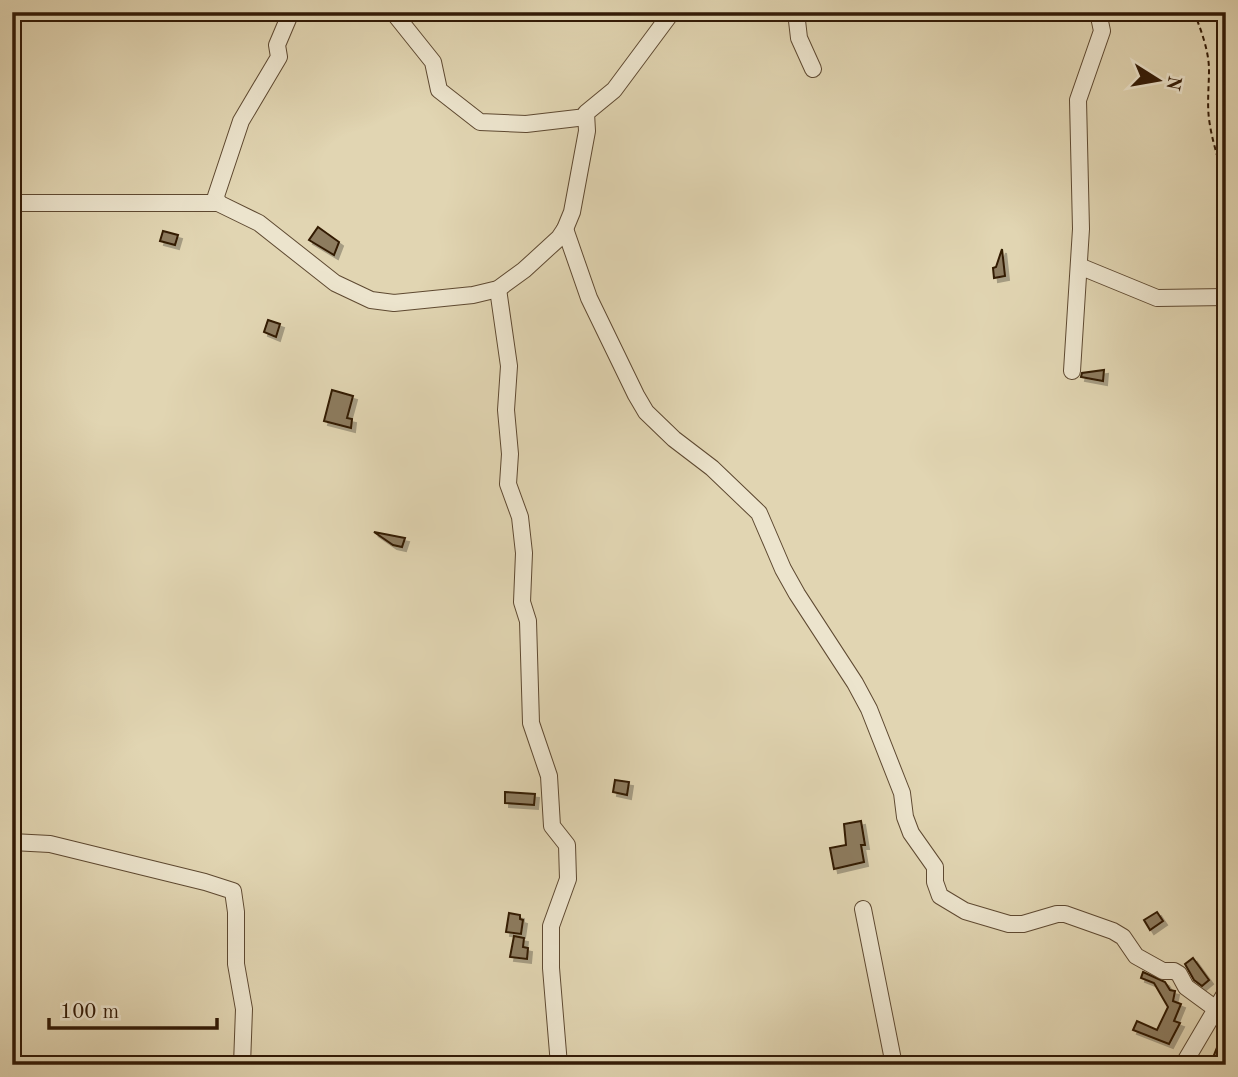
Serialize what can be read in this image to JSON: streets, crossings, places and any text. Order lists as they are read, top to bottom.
{
  "scale_bar": "100 m",
  "north": "right"
}
